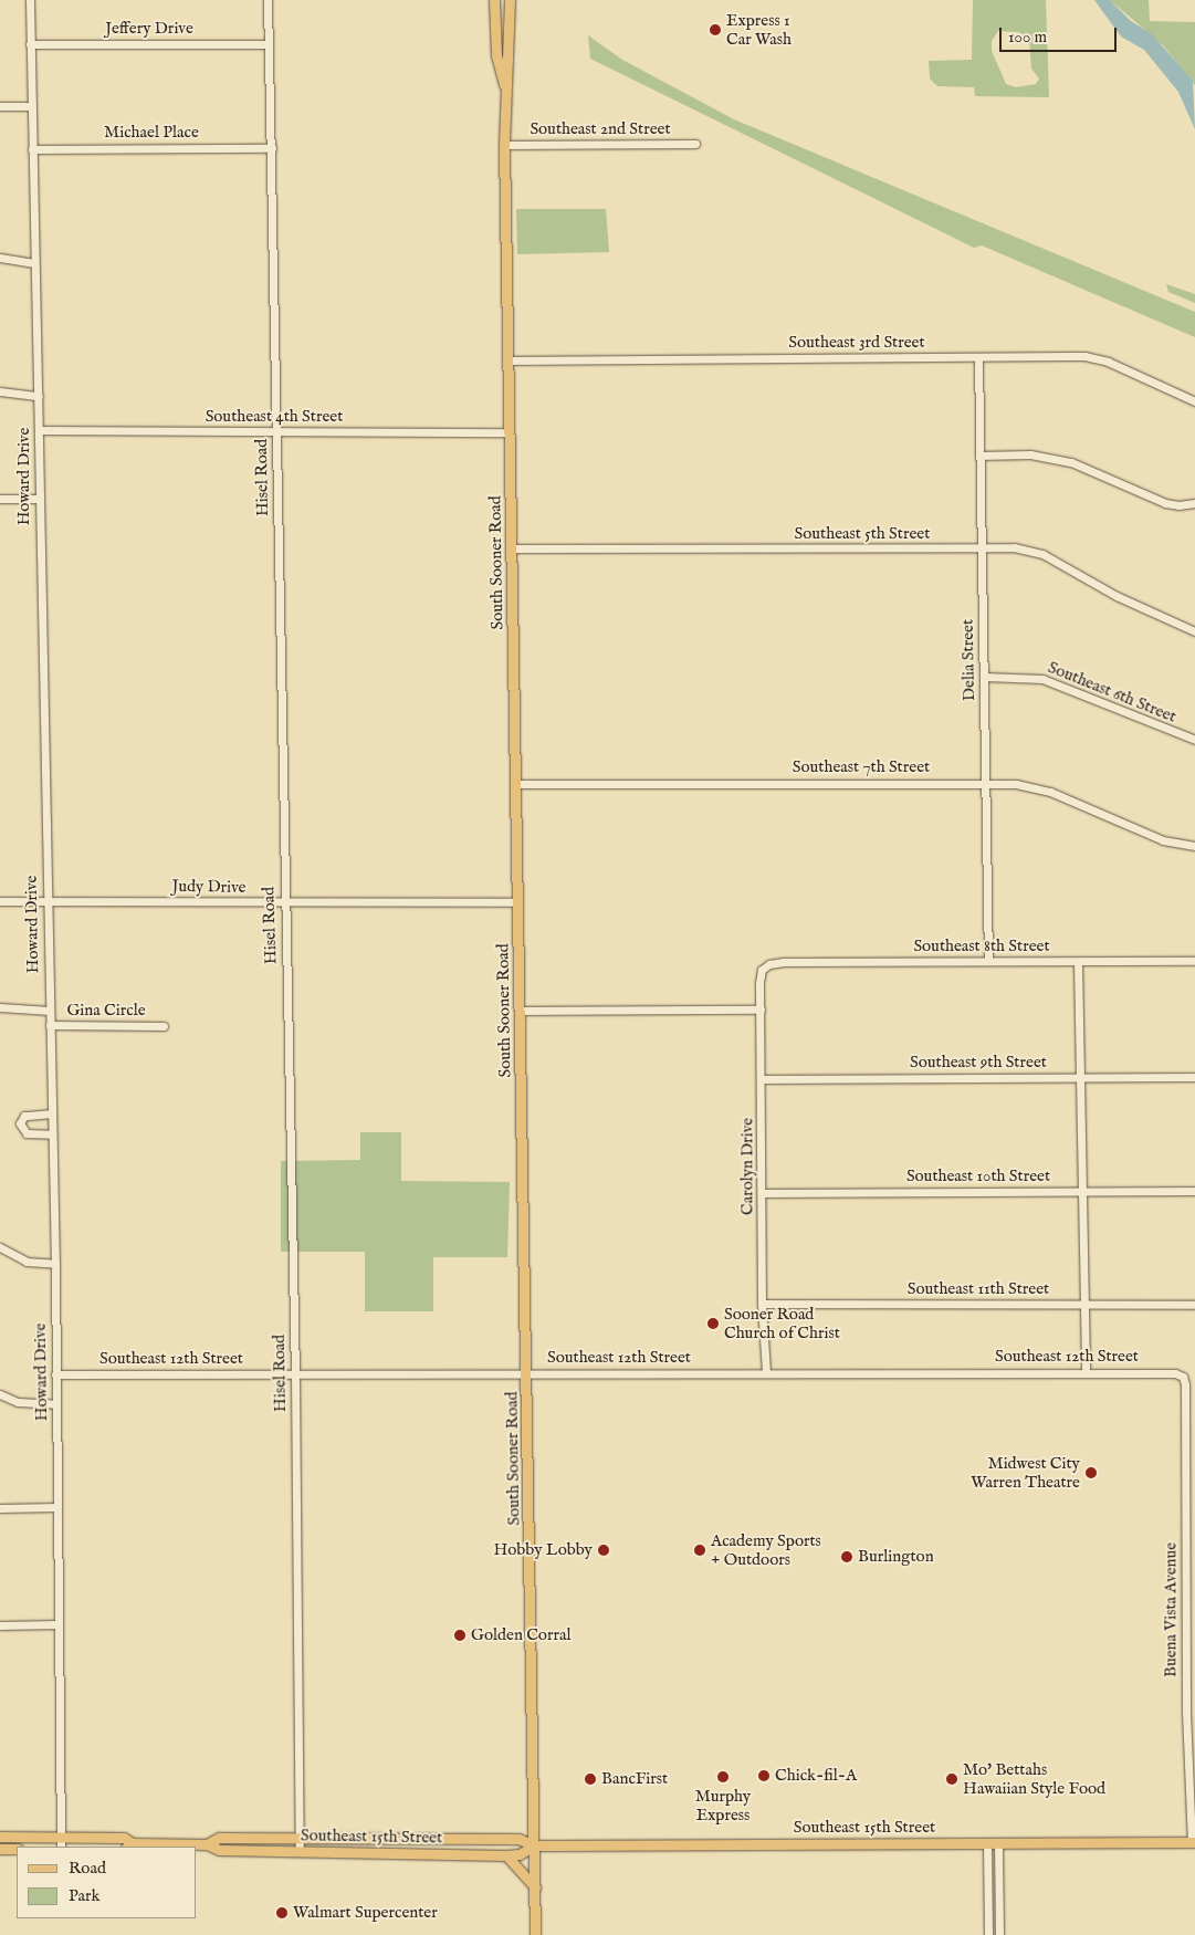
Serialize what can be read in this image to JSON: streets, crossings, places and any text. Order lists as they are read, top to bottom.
{
  "streets": {
    "main road": ["South Sooner Road", "Southeast 15th Street"],
    "street": [
      "Jeffery Drive",
      "Southeast 2nd Street",
      "Michael Place",
      "Southeast 3rd Street",
      "Southeast 4th Street",
      "Howard Drive",
      "Hisel Road",
      "Southeast 5th Street",
      "Delia Street",
      "Southeast 6th Street",
      "Southeast 7th Street",
      "Judy Drive",
      "Southeast 8th Street",
      "Gina Circle",
      "Southeast 9th Street",
      "Carolyn Drive",
      "Southeast 10th Street",
      "Southeast 11th Street",
      "Southeast 12th Street",
      "Buena Vista Avenue"
    ]
  },
  "crossings": [
    ["Jeffery Drive", "Howard Drive"],
    ["Jeffery Drive", "Hisel Road"],
    ["Southeast 2nd Street", "South Sooner Road"],
    ["Michael Place", "Howard Drive"],
    ["Michael Place", "Hisel Road"],
    ["Southeast 3rd Street", "South Sooner Road"],
    ["Southeast 3rd Street", "Delia Street"],
    ["Southeast 4th Street", "Howard Drive"],
    ["Southeast 4th Street", "Hisel Road"],
    ["Southeast 4th Street", "South Sooner Road"],
    ["Howard Drive", "Judy Drive"],
    ["Howard Drive", "Gina Circle"],
    ["Howard Drive", "Southeast 12th Street"],
    ["Howard Drive", "Southeast 15th Street"],
    ["Hisel Road", "Judy Drive"],
    ["Hisel Road", "Southeast 12th Street"],
    ["Hisel Road", "Southeast 15th Street"],
    ["Southeast 5th Street", "South Sooner Road"],
    ["Southeast 5th Street", "Delia Street"],
    ["South Sooner Road", "Southeast 7th Street"],
    ["South Sooner Road", "Judy Drive"],
    ["South Sooner Road", "Southeast 12th Street"],
    ["South Sooner Road", "Southeast 15th Street"],
    ["Delia Street", "Southeast 6th Street"],
    ["Delia Street", "Southeast 7th Street"],
    ["Delia Street", "Southeast 8th Street"],
    ["Southeast 8th Street", "Carolyn Drive"],
    ["Southeast 9th Street", "Carolyn Drive"],
    ["Carolyn Drive", "Southeast 10th Street"],
    ["Carolyn Drive", "Southeast 11th Street"],
    ["Carolyn Drive", "Southeast 12th Street"],
    ["Southeast 12th Street", "Buena Vista Avenue"],
    ["Buena Vista Avenue", "Southeast 15th Street"]
  ],
  "places": [
    "Express 1 Car Wash",
    "Sooner Road Church of Christ",
    "Midwest City Warren Theatre",
    "Hobby Lobby",
    "Academy Sports + Outdoors",
    "Burlington",
    "Golden Corral",
    "Chick-fil-A",
    "Murphy Express",
    "BancFirst",
    "Mo' Bettahs Hawaiian Style Food",
    "Walmart Supercenter"
  ],
  "legend": ["Road", "Park"],
  "scale_bar": "100 m"
}
